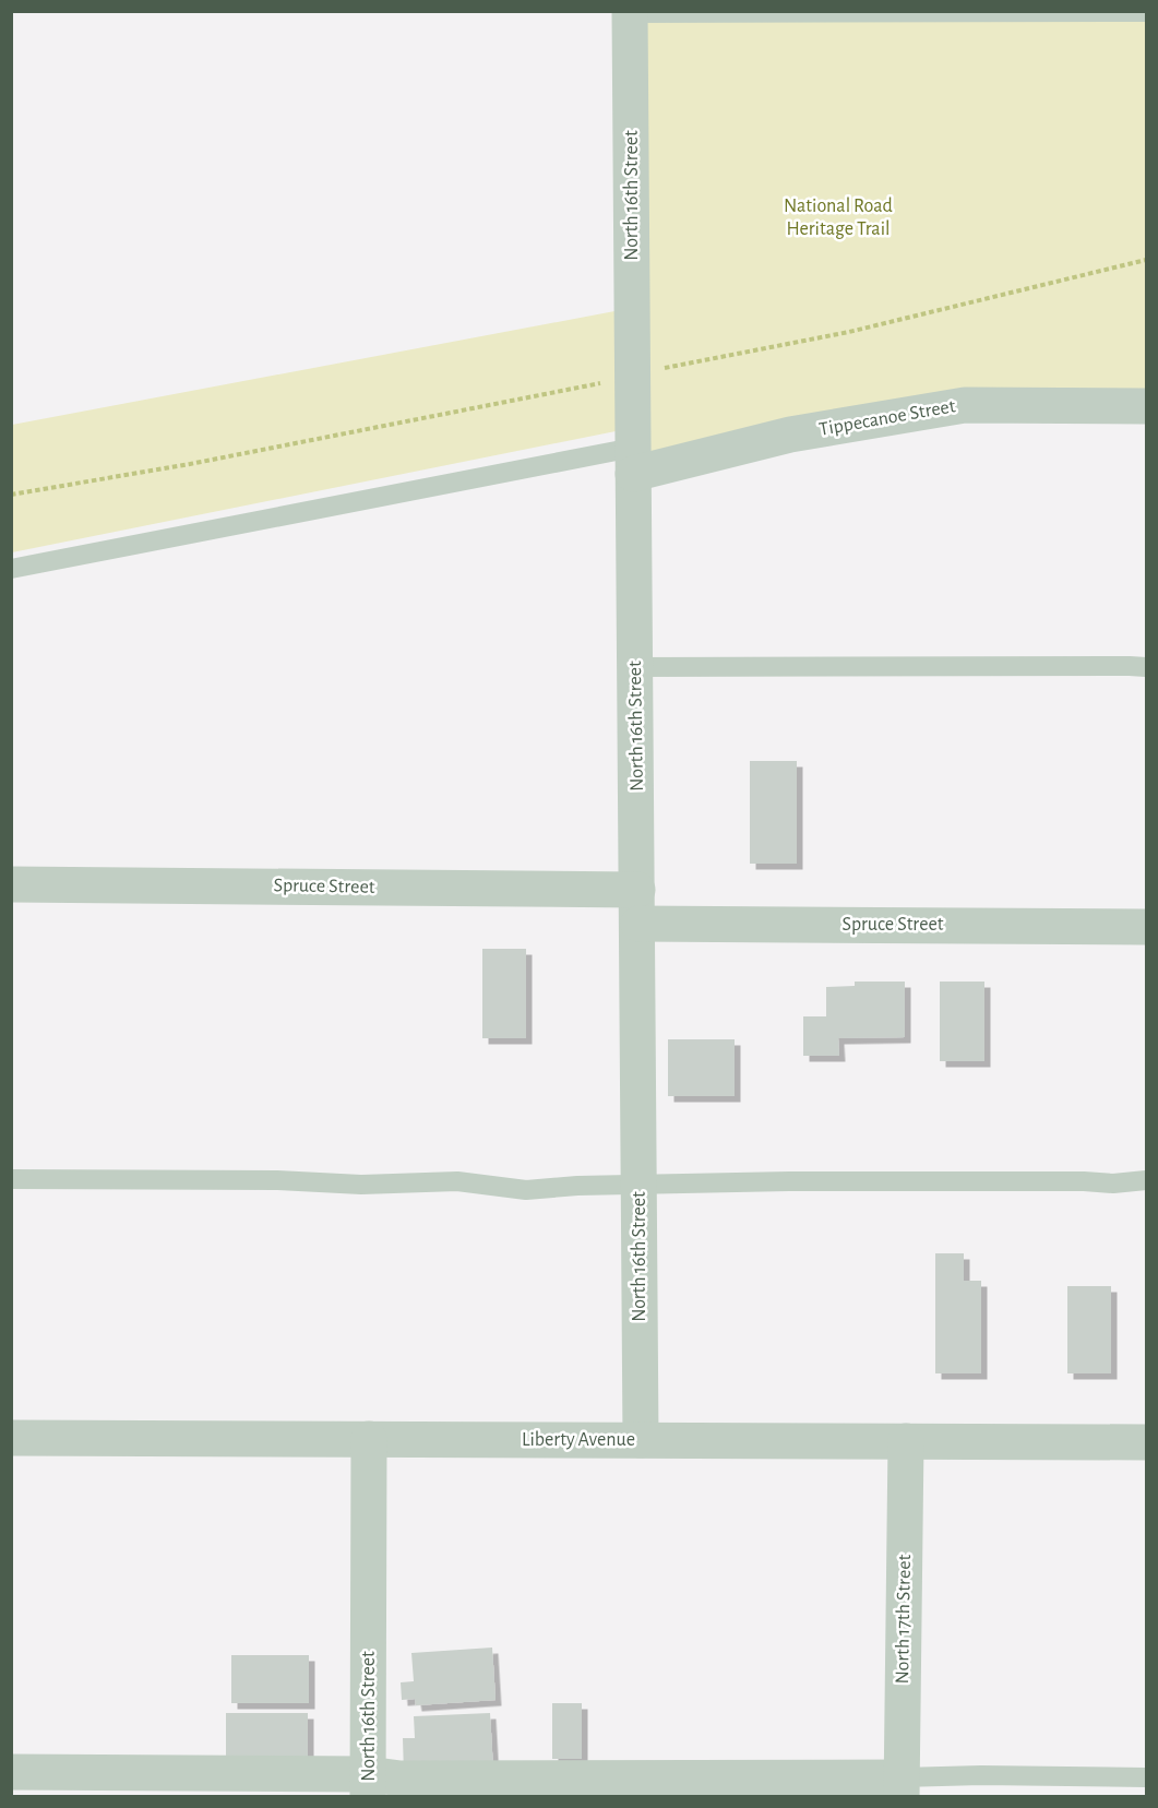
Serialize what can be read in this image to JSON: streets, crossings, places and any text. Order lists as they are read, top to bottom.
{
  "streets": {
    "street": [
      "North 16th Street",
      "Tippecanoe Street",
      "Spruce Street",
      "Liberty Avenue",
      "North 17th Street"
    ]
  },
  "crossings": [
    ["North 16th Street", "Tippecanoe Street"],
    ["North 16th Street", "Spruce Street"],
    ["North 16th Street", "Liberty Avenue"],
    ["Liberty Avenue", "North 17th Street"]
  ],
  "parks": ["National Road Heritage Trail"]
}
